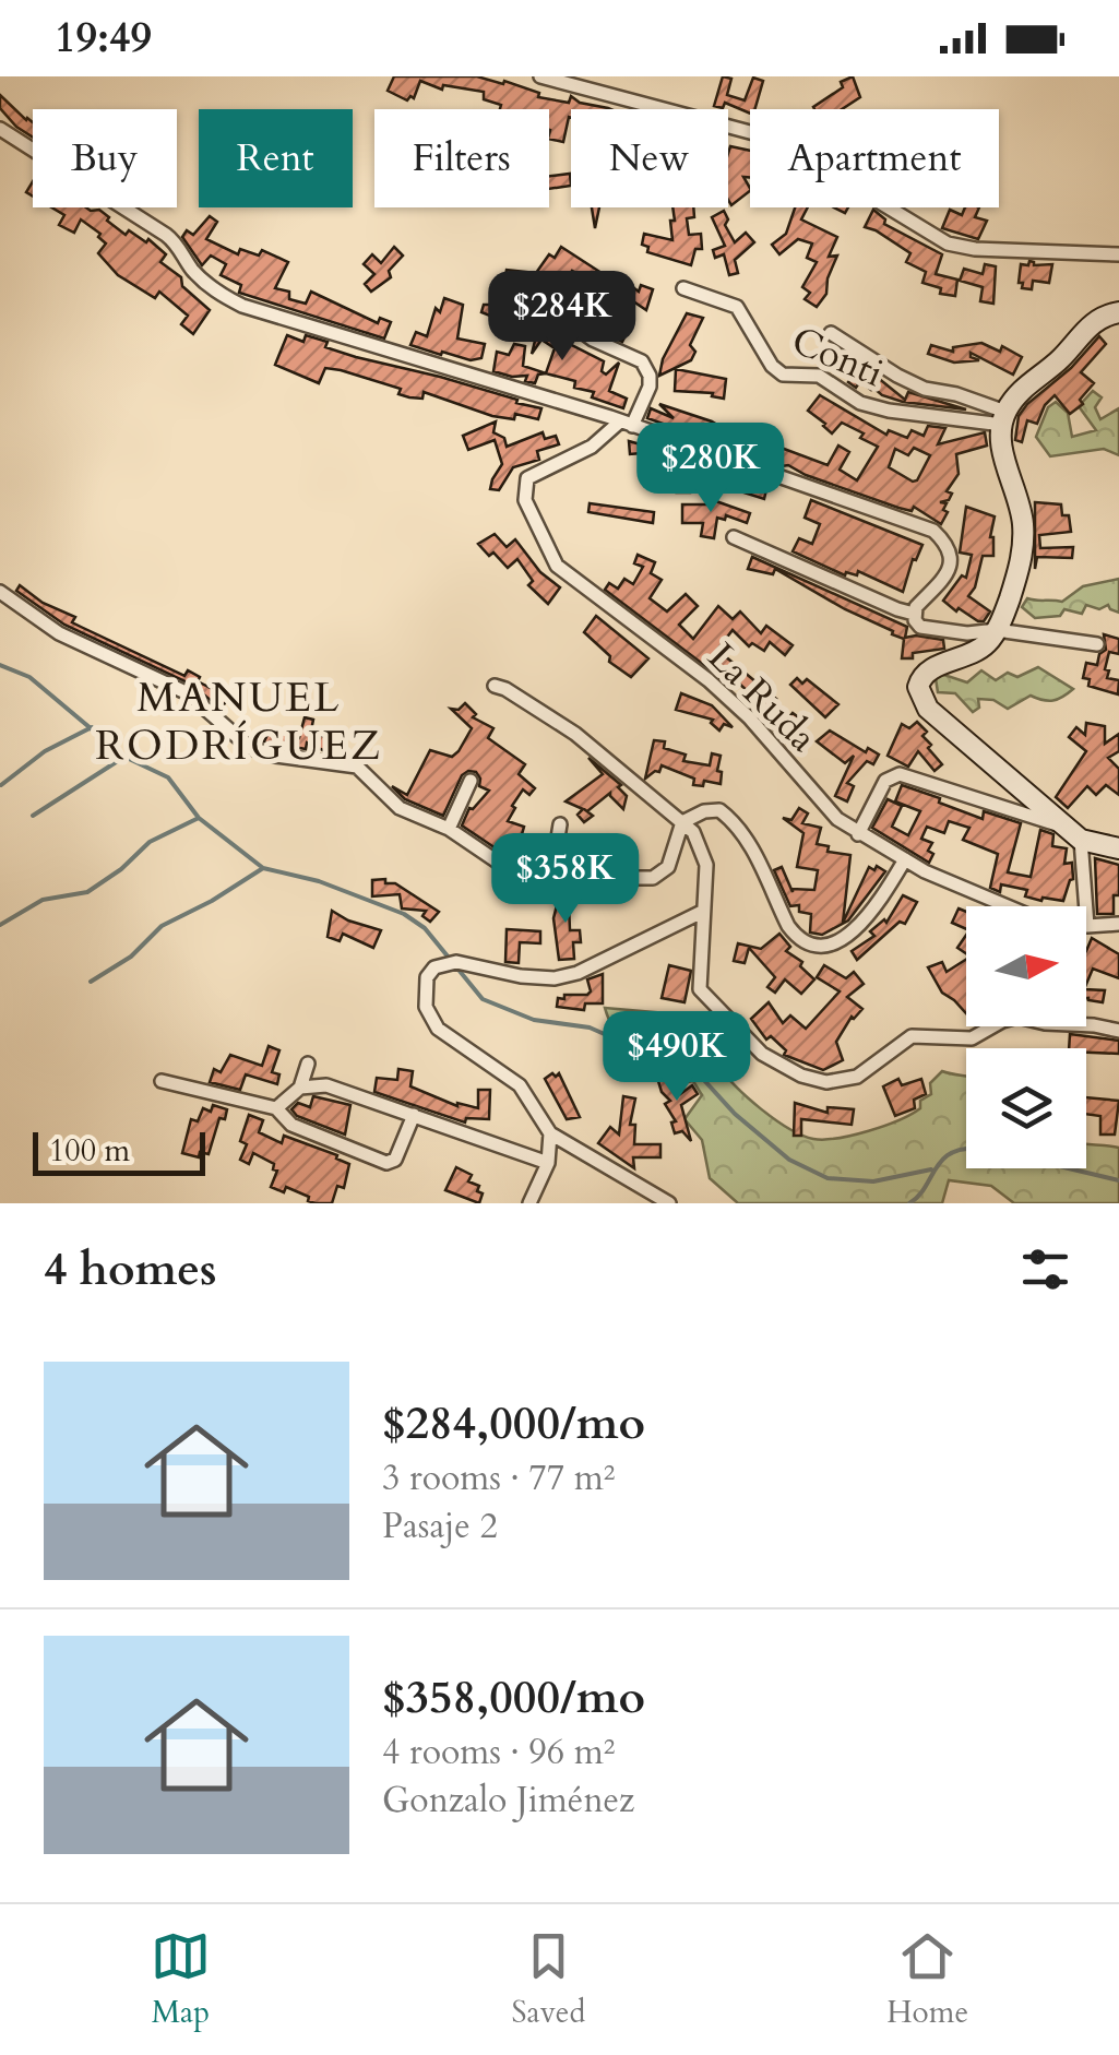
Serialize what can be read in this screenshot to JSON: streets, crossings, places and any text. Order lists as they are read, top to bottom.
{
  "streets": {
    "street": ["Conti", "La Ruda"]
  },
  "districts": ["MANUEL RODRÍGUEZ"],
  "scale_bar": "100 m",
  "north": "right",
  "page": {
    "status": "19:49",
    "chip": [
      "Buy",
      "Rent",
      "Filters",
      "New",
      "Apartment"
    ],
    "price": [
      "$284K",
      "$280K",
      "$358K",
      "$490K"
    ],
    "scale": "100 m",
    "heading": "4 homes",
    "list": [
      {
        "name": "$284,000/mo",
        "note": "3 rooms · 77 m² · Pasaje 2"
      },
      {
        "name": "$358,000/mo",
        "note": "4 rooms · 96 m² · Gonzalo Jiménez"
      }
    ],
    "tabs": ["Map", "Saved", "Home"]
  }
}
